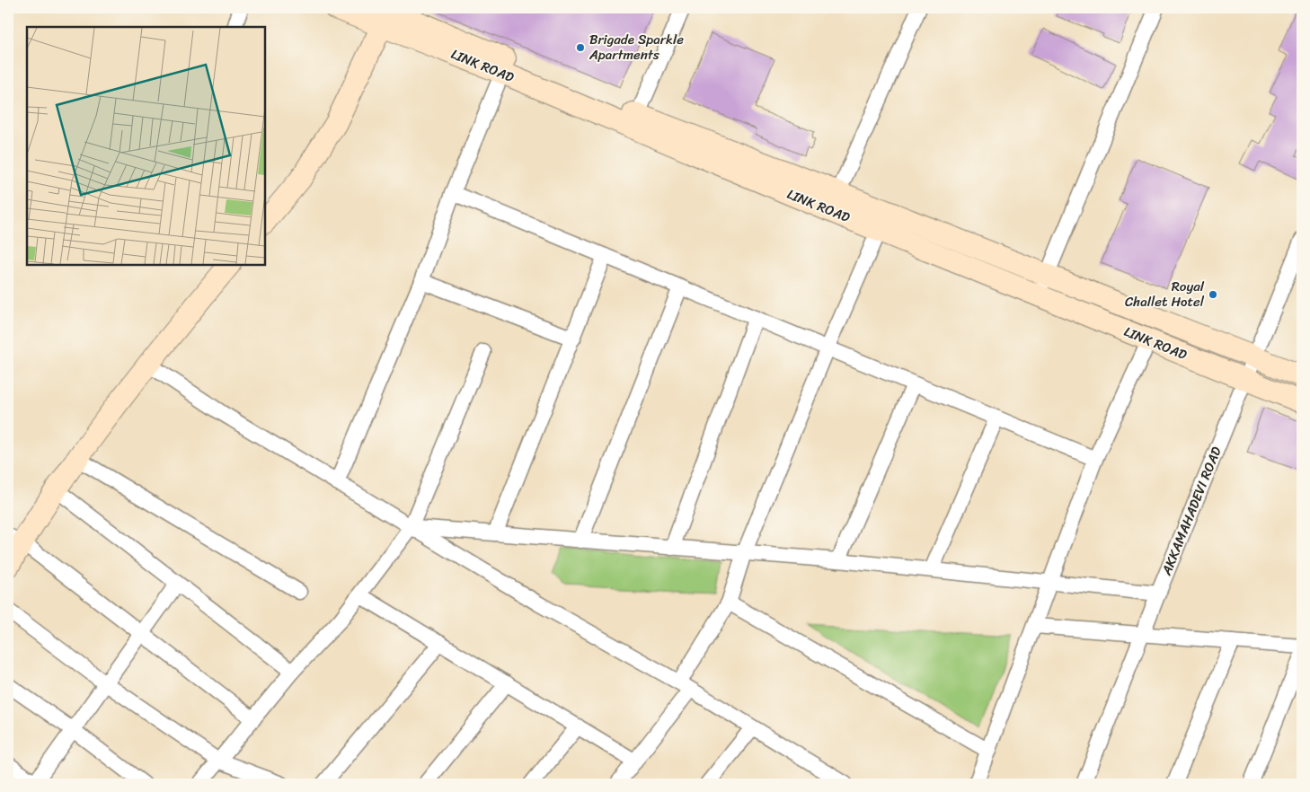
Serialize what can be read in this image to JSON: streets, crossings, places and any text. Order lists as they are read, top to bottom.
{
  "streets": {
    "main road": ["LINK ROAD"],
    "street": ["AKKAMAHADEVI ROAD"]
  },
  "crossings": [
    ["LINK ROAD", "AKKAMAHADEVI ROAD"]
  ],
  "places": ["Brigade Sparkle Apartments", "Royal Challet Hotel"]
}
